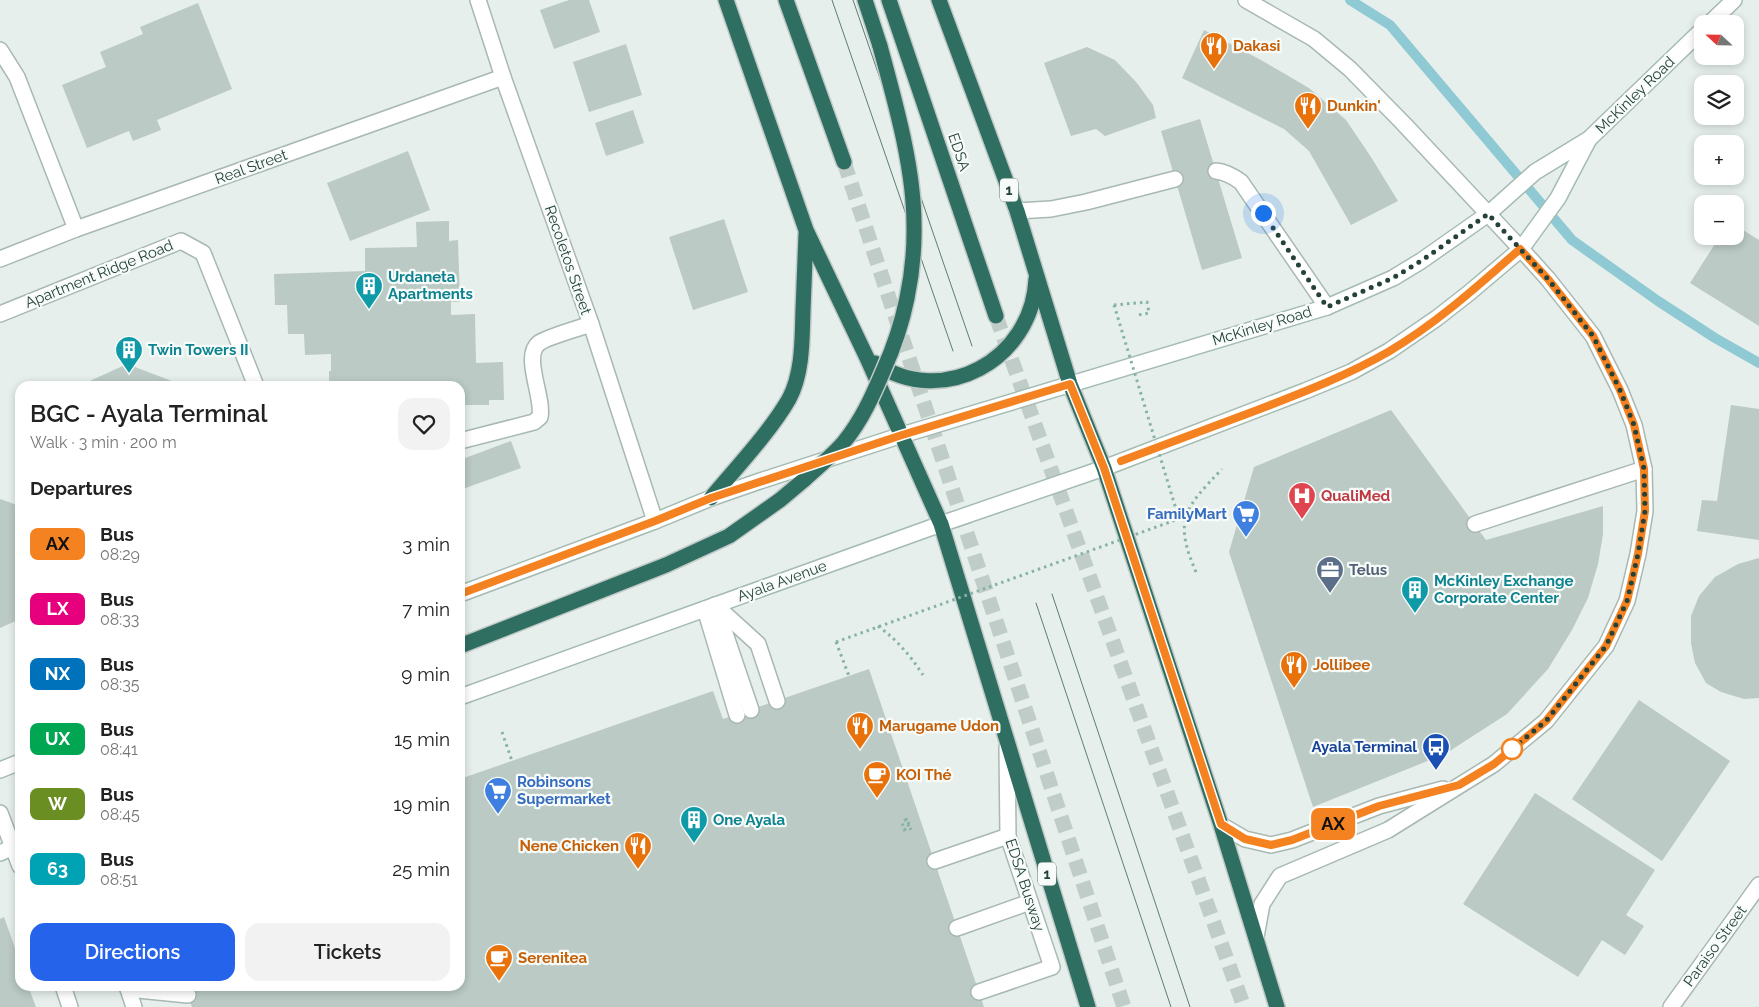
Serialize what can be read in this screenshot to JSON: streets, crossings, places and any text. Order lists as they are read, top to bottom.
{
  "streets": {
    "highway": ["EDSA", "1"],
    "main road": [
      "McKinley Road",
      "Real Street",
      "Recoletos Street",
      "Apartment Ridge Road",
      "Ayala Avenue",
      "EDSA Busway",
      "Paraiso Street"
    ]
  },
  "crossings": [
    ["McKinley Road", "1"],
    ["McKinley Road", "Ayala Avenue"],
    ["Real Street", "Recoletos Street"],
    ["1", "Ayala Avenue"],
    ["1", "EDSA Busway"]
  ],
  "places": {
    "restaurant": [
      "Dakasi",
      "Dunkin'",
      "Jollibee",
      "Marugame Udon",
      "Nene Chicken"
    ],
    "building": [
      "Urdaneta Apartments",
      "Twin Towers II",
      "McKinley Exchange Corporate Center",
      "One Ayala"
    ],
    "hospital": ["QualiMed"],
    "supermarket": ["FamilyMart", "Robinsons Supermarket"],
    "office": ["Telus"],
    "bus stop": ["Ayala Terminal"],
    "cafe": ["KOI Thé", "Serenitea"]
  },
  "lines": ["bus line AX"],
  "north": "left",
  "page": {
    "on_map": "AX",
    "map_buttons": ["+", "−"],
    "heading": [
      ["BGC - Ayala Terminal", "Walk · 3 min · 200 m"],
      "Departures"
    ],
    "list": [
      {
        "mark": "AX",
        "name": "Bus",
        "note": "08:29",
        "value": "3 min"
      },
      {
        "mark": "LX",
        "name": "Bus",
        "note": "08:33",
        "value": "7 min"
      },
      {
        "mark": "NX",
        "name": "Bus",
        "note": "08:35",
        "value": "9 min"
      },
      {
        "mark": "UX",
        "name": "Bus",
        "note": "08:41",
        "value": "15 min"
      },
      {
        "mark": "W",
        "name": "Bus",
        "note": "08:45",
        "value": "19 min"
      },
      {
        "mark": "63",
        "name": "Bus",
        "note": "08:51",
        "value": "25 min"
      }
    ],
    "buttons": ["Directions", "Tickets"]
  }
}
